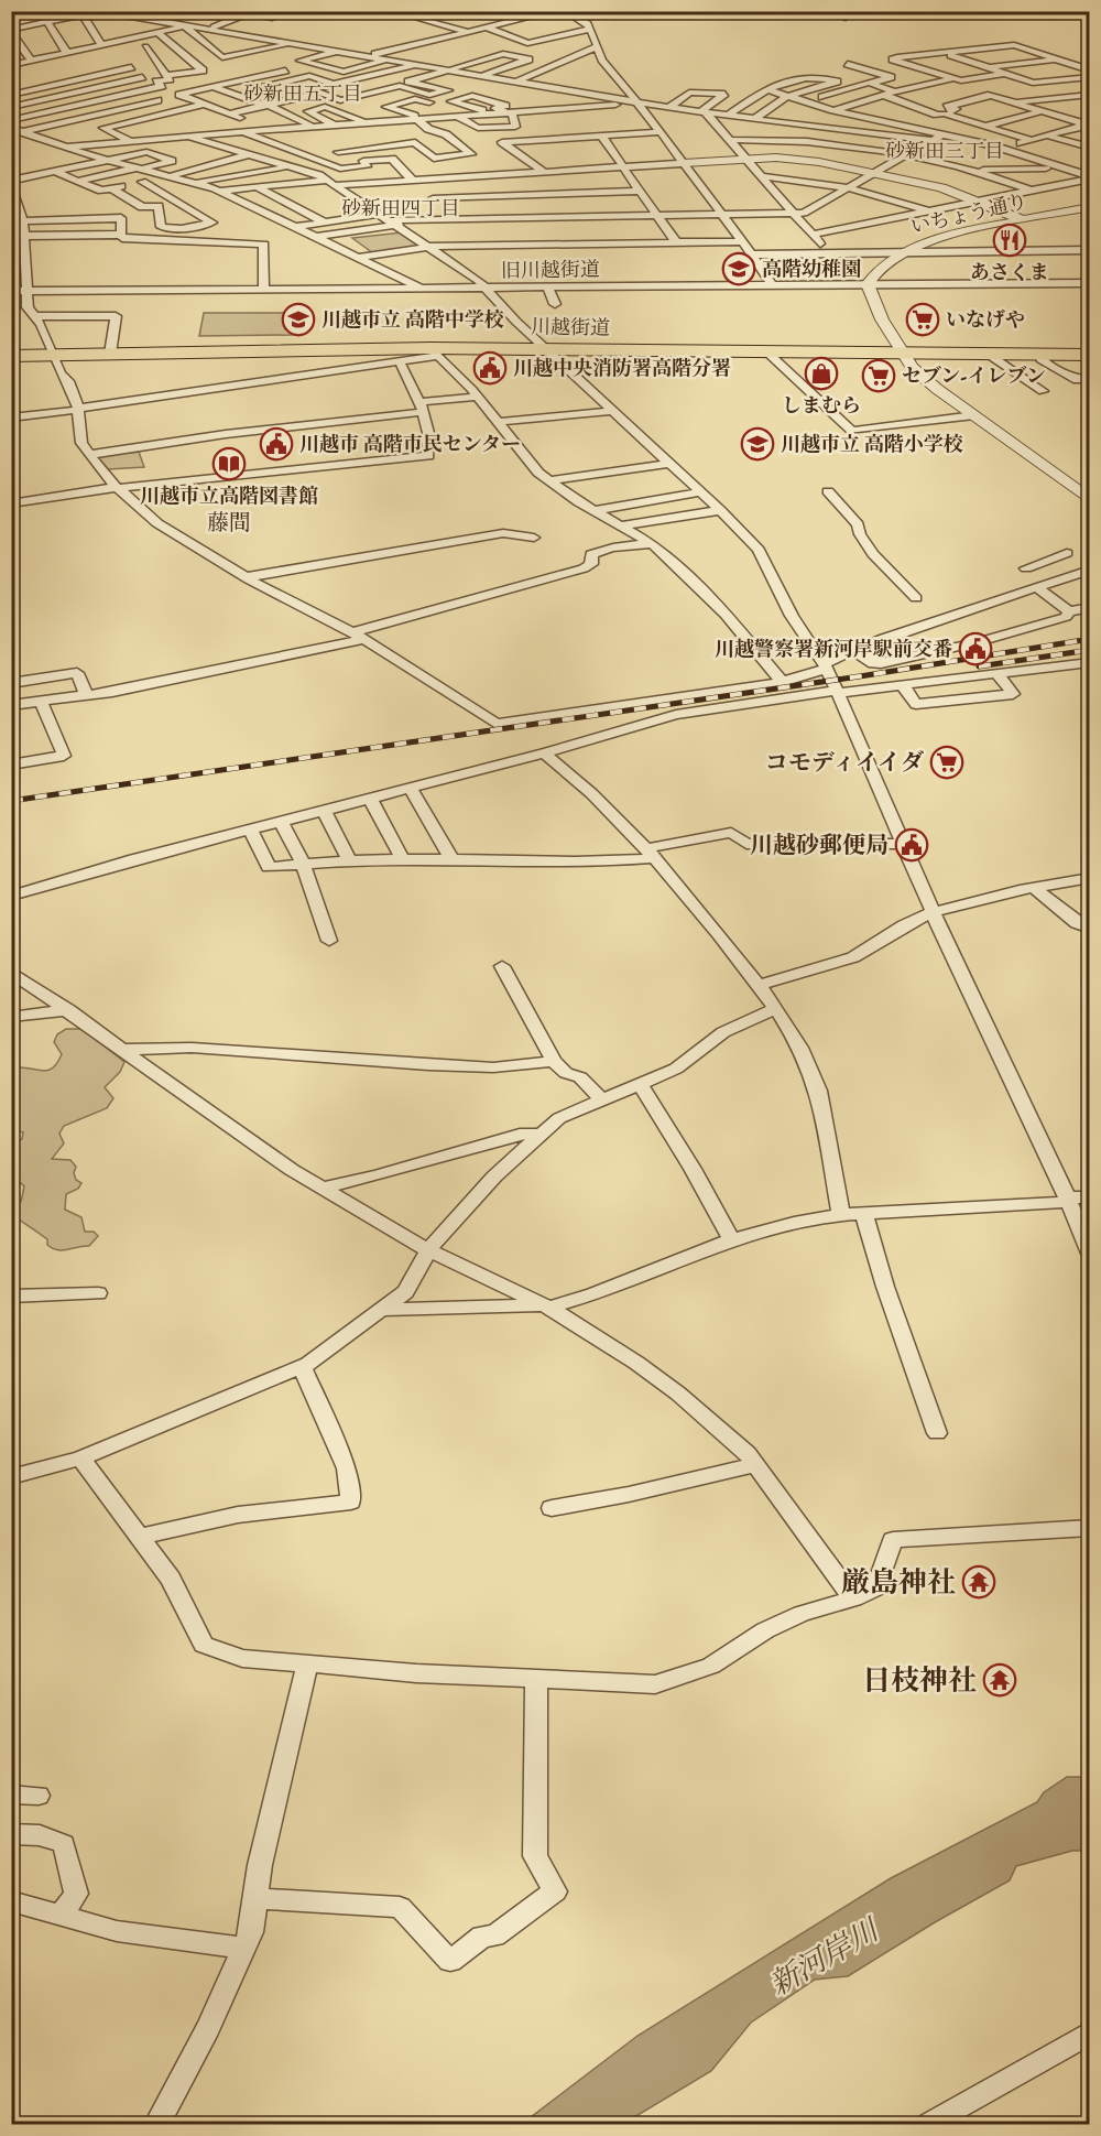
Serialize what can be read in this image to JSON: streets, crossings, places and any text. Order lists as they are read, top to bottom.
{
  "streets": {
    "highway": ["川越街道"],
    "street": ["いちょう通り", "旧川越街道"]
  },
  "crossings": [
    ["いちょう通り", "旧川越街道"]
  ],
  "districts": [
    "砂新田五丁目",
    "砂新田三丁目",
    "砂新田四丁目",
    "藤間"
  ],
  "water": ["新河岸川"],
  "places": {
    "restaurant": ["あさくま"],
    "school or university": ["高階幼稚園", "川越市立 高階中学校", "川越市立 高階小学校"],
    "supermarket": ["いなげや", "セブン-イレブン", "コモディイイダ"],
    "public building": [
      "川越中央消防署高階分署",
      "川越市 高階市民センター",
      "川越警察署新河岸駅前交番",
      "川越砂郵便局"
    ],
    "shop": ["しまむら"],
    "library": ["川越市立高階図書館"],
    "temple": ["厳島神社", "日枝神社"]
  }
}
